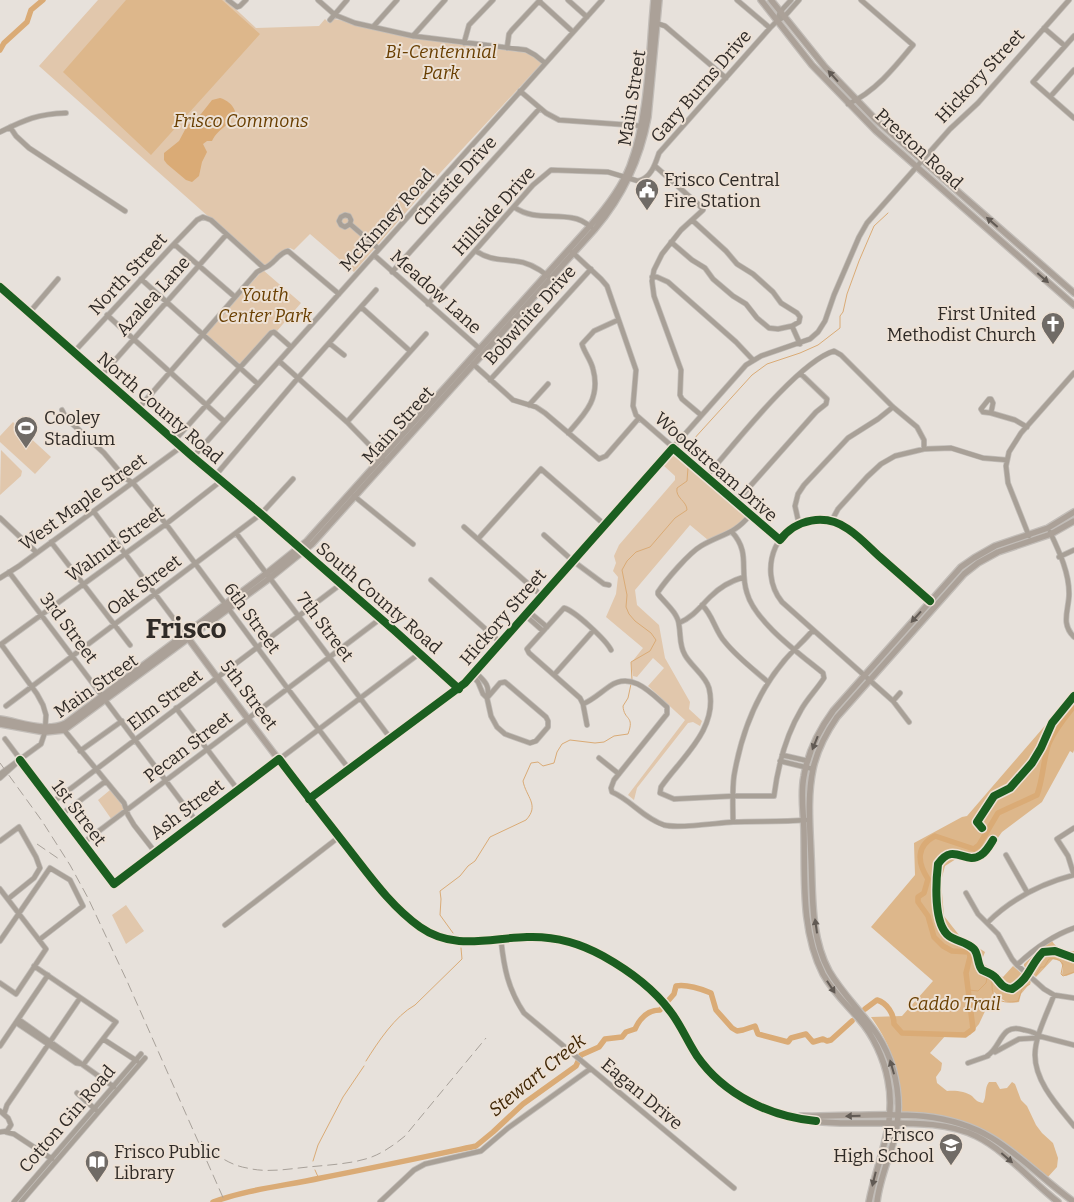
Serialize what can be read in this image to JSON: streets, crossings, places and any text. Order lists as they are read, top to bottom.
{
  "streets": {
    "main road": ["Main Street", "Preston Road", "5th Street"],
    "street": [
      "Hickory Street",
      "Gary Burns Drive",
      "Christie Drive",
      "Hillside Drive",
      "McKinney Road",
      "North Street",
      "Meadow Lane",
      "Azalea Lane",
      "Bobwhite Drive",
      "North County Road",
      "Woodstream Drive",
      "West Maple Street",
      "Walnut Street",
      "Oak Street",
      "South County Road",
      "6th Street",
      "7th Street",
      "3rd Street",
      "Elm Street",
      "Pecan Street",
      "Ash Street",
      "1st Street",
      "Eagan Drive",
      "Cotton Gin Road"
    ]
  },
  "crossings": [
    ["Hickory Street", "Preston Road"],
    ["Hickory Street", "Woodstream Drive"],
    ["Hickory Street", "South County Road"],
    ["Hickory Street", "6th Street"],
    ["Hickory Street", "7th Street"],
    ["Hickory Street", "5th Street"],
    ["Gary Burns Drive", "Main Street"],
    ["Gary Burns Drive", "Preston Road"],
    ["Gary Burns Drive", "Hillside Drive"],
    ["Main Street", "Hillside Drive"],
    ["Main Street", "Meadow Lane"],
    ["Main Street", "North County Road"],
    ["Main Street", "Woodstream Drive"],
    ["Main Street", "South County Road"],
    ["Main Street", "6th Street"],
    ["Main Street", "7th Street"],
    ["Main Street", "3rd Street"],
    ["Main Street", "5th Street"],
    ["Christie Drive", "Meadow Lane"],
    ["Hillside Drive", "Meadow Lane"],
    ["McKinney Road", "Meadow Lane"],
    ["McKinney Road", "North County Road"],
    ["North Street", "Azalea Lane"],
    ["North Street", "North County Road"],
    ["Azalea Lane", "North County Road"],
    ["Bobwhite Drive", "Woodstream Drive"],
    ["North County Road", "West Maple Street"],
    ["North County Road", "Walnut Street"],
    ["North County Road", "Oak Street"],
    ["North County Road", "South County Road"],
    ["West Maple Street", "6th Street"],
    ["West Maple Street", "3rd Street"],
    ["West Maple Street", "5th Street"],
    ["Walnut Street", "6th Street"],
    ["Walnut Street", "3rd Street"],
    ["Walnut Street", "5th Street"],
    ["Oak Street", "6th Street"],
    ["Oak Street", "7th Street"],
    ["Oak Street", "3rd Street"],
    ["Oak Street", "5th Street"],
    ["South County Road", "Elm Street"],
    ["South County Road", "Pecan Street"],
    ["South County Road", "Ash Street"],
    ["6th Street", "Elm Street"],
    ["6th Street", "Pecan Street"],
    ["6th Street", "Ash Street"],
    ["7th Street", "Elm Street"],
    ["7th Street", "Pecan Street"],
    ["7th Street", "Ash Street"],
    ["3rd Street", "Elm Street"],
    ["3rd Street", "Pecan Street"],
    ["3rd Street", "Ash Street"],
    ["5th Street", "Elm Street"],
    ["5th Street", "Pecan Street"],
    ["5th Street", "Ash Street"],
    ["5th Street", "Eagan Drive"],
    ["Elm Street", "1st Street"],
    ["Pecan Street", "1st Street"],
    ["Ash Street", "1st Street"]
  ],
  "districts": ["Frisco"],
  "water": ["Stewart Creek"],
  "parks": [
    "Bi-Centennial Park",
    "Frisco Commons",
    "Youth Center Park",
    "Caddo Trail"
  ],
  "places": {
    "public building": ["Frisco Central Fire Station"],
    "church": ["First United Methodist Church"],
    "sports": ["Cooley Stadium"],
    "school or university": ["Frisco High School"],
    "library": ["Frisco Public Library"]
  }
}
